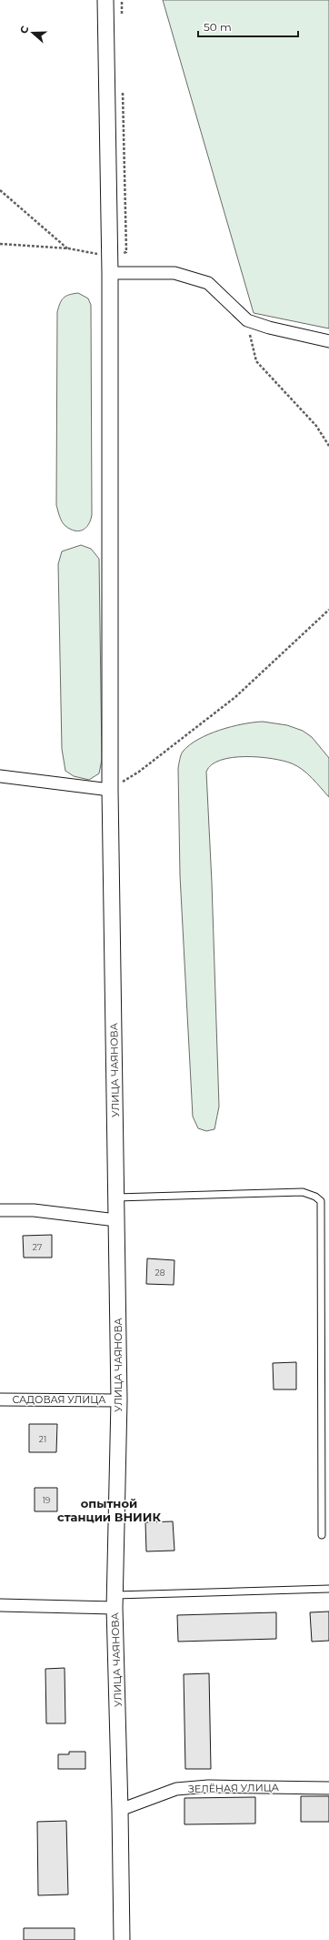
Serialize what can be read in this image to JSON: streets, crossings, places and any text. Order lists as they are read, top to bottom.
{
  "streets": {
    "street": ["УЛИЦА ЧАЯНОВА", "САДОВАЯ УЛИЦА", "ЗЕЛЁНАЯ УЛИЦА"]
  },
  "crossings": [
    ["УЛИЦА ЧАЯНОВА", "САДОВАЯ УЛИЦА"],
    ["УЛИЦА ЧАЯНОВА", "ЗЕЛЁНАЯ УЛИЦА"]
  ],
  "districts": ["опытной станции ВНИИК"],
  "house_numbers": [
    "27",
    "28",
    "21",
    "19"
  ],
  "scale_bar": "50 m",
  "north": "left"
}
